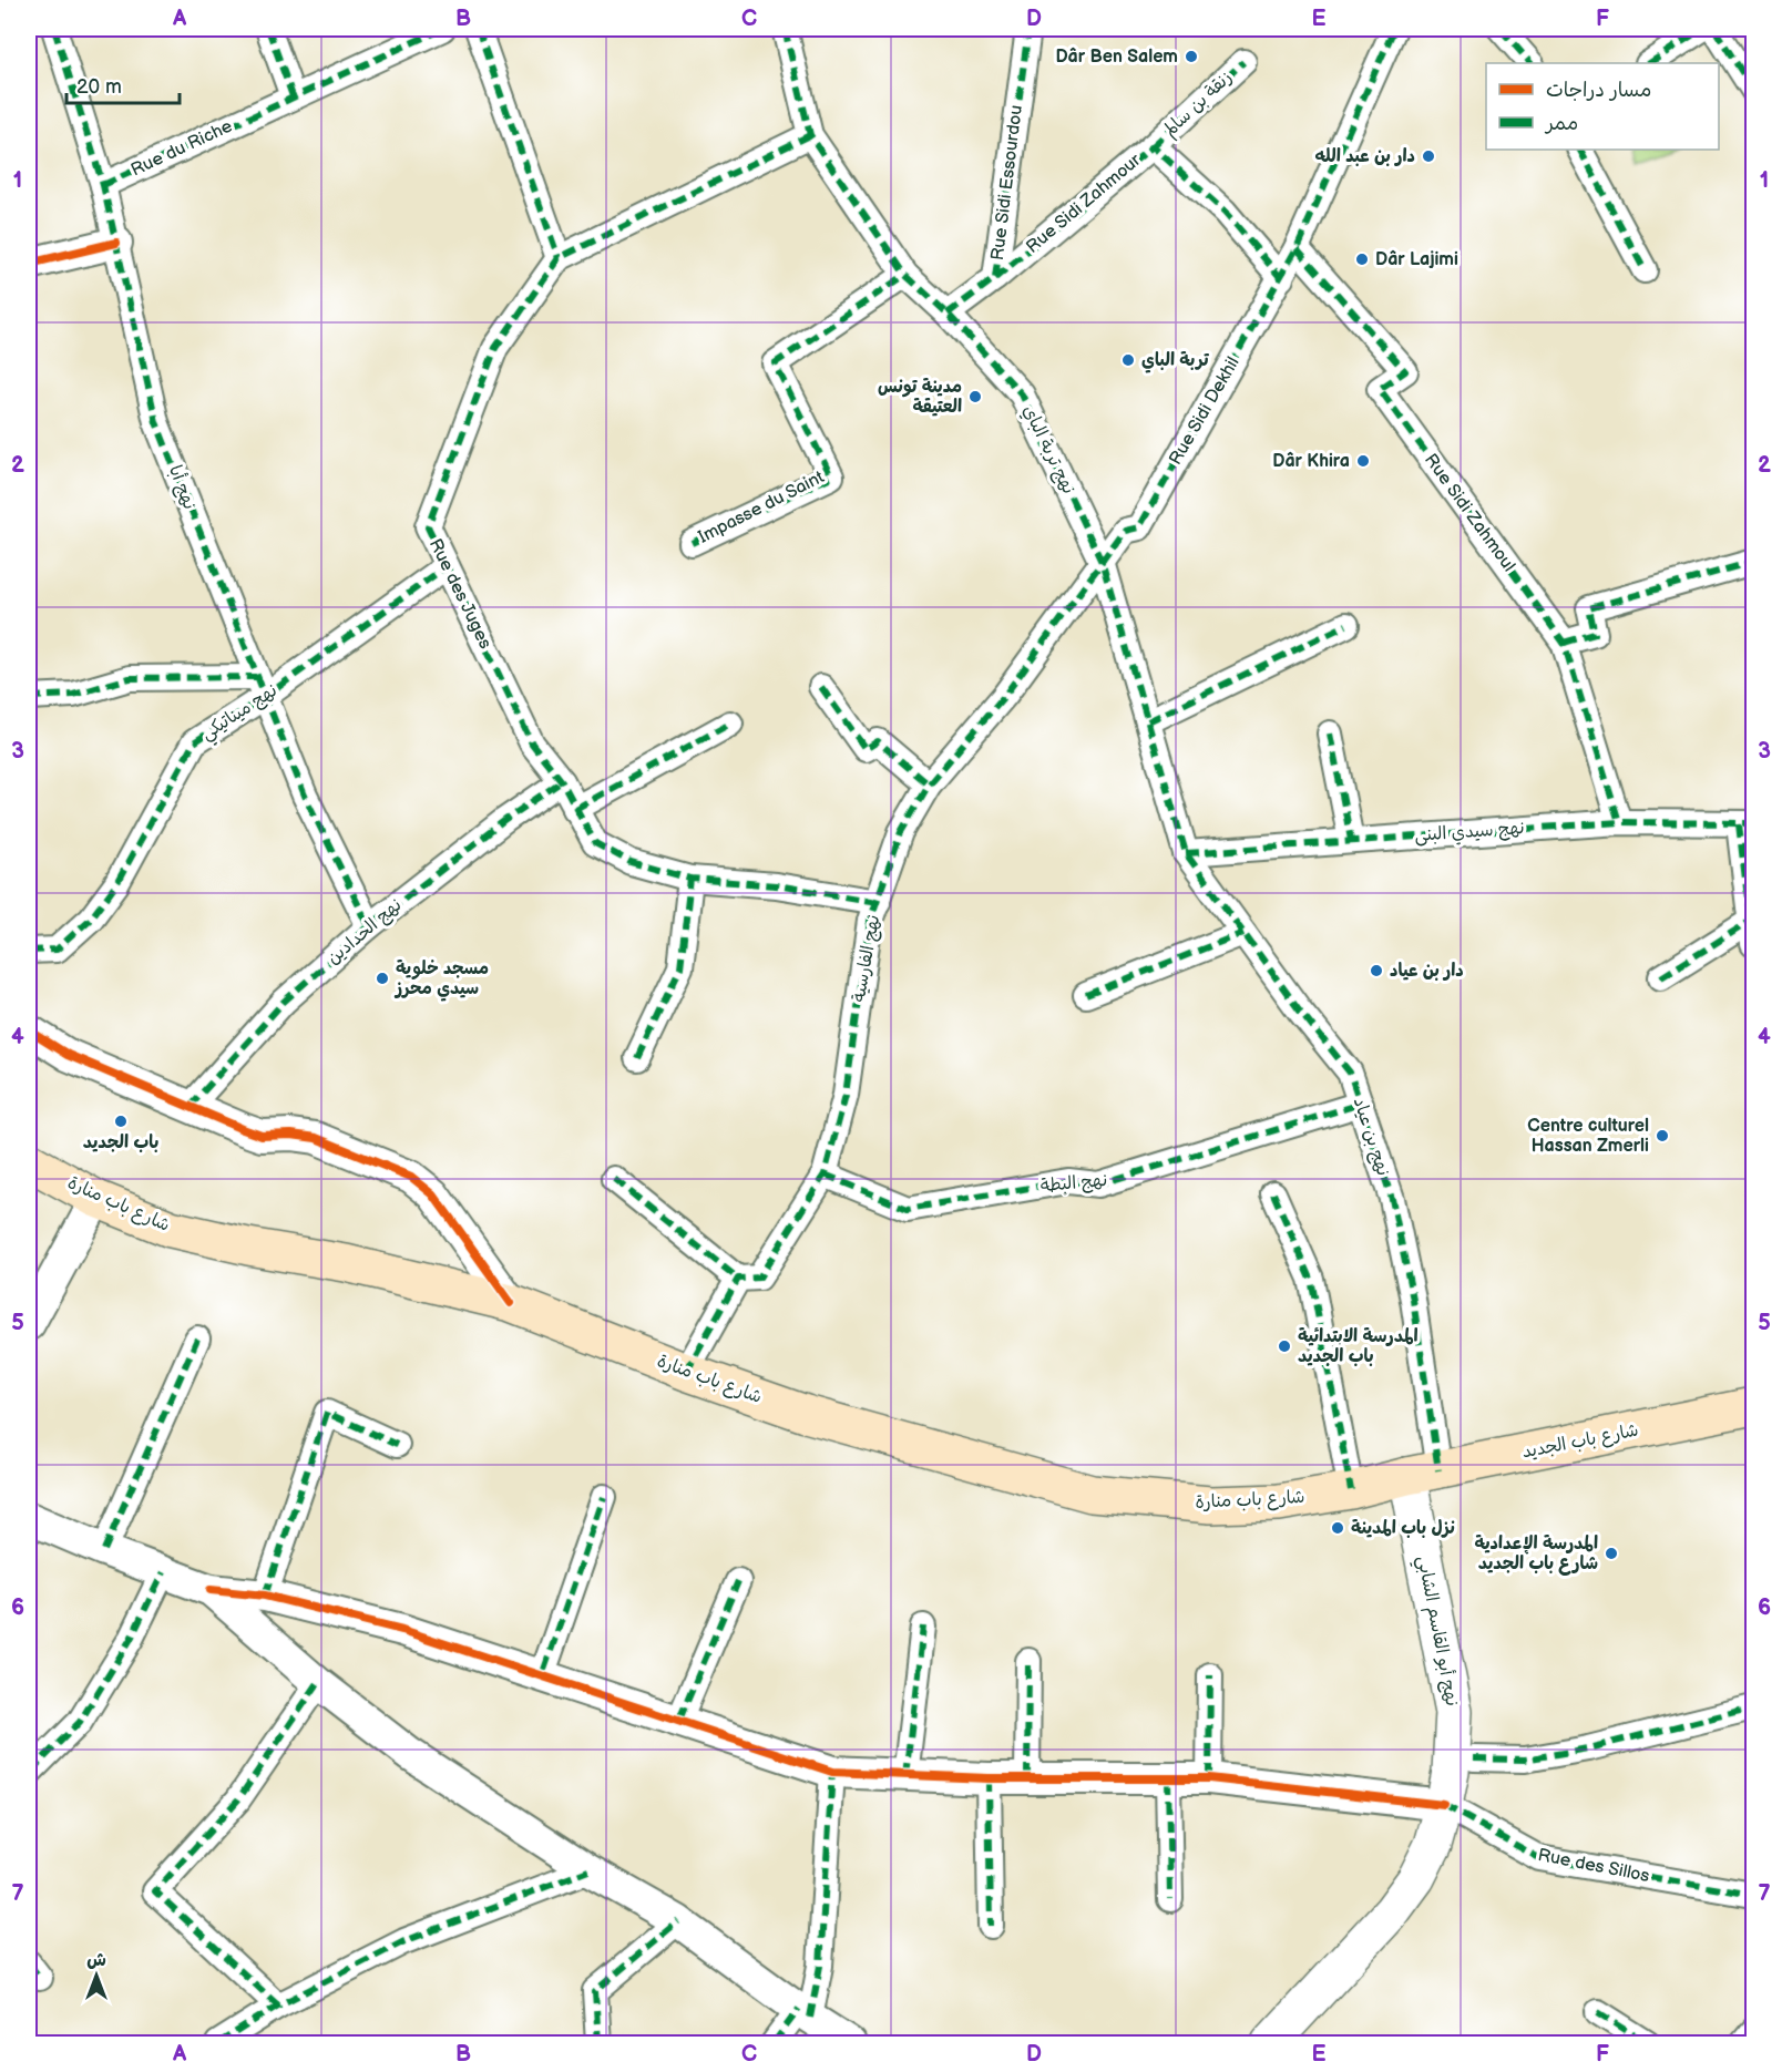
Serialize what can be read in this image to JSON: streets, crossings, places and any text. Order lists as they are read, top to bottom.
{
  "streets": {
    "main road": ["شارع باب منارة", "شارع باب الجديد"],
    "street": [
      "زنقة بن سالم",
      "Rue du Riche",
      "Rue Sidi Essourdou",
      "Rue Sidi Zahmour",
      "Rue Sidi Dekhil",
      "نهج تربة الباي",
      "نهج أبا",
      "Impasse du Saint",
      "Rue Sidi Zahmoul",
      "Rue des Juges",
      "نهج ميناتيكي",
      "نهج سيدي البنى",
      "نهج الحدادين",
      "نهج الفارسية",
      "نهج بن عياد",
      "نهج البطة",
      "نهج أبو القاسم الشابي",
      "Rue des Sillos"
    ]
  },
  "crossings": [
    ["زنقة بن سالم", "Rue Sidi Zahmour"],
    ["Rue du Riche", "نهج أبا"],
    ["Rue Sidi Essourdou", "Rue Sidi Zahmour"],
    ["Rue Sidi Essourdou", "نهج تربة الباي"],
    ["Rue Sidi Zahmour", "Rue Sidi Dekhil"],
    ["Rue Sidi Dekhil", "نهج تربة الباي"],
    ["Rue Sidi Dekhil", "Rue Sidi Zahmoul"],
    ["Rue Sidi Dekhil", "نهج الفارسية"],
    ["نهج تربة الباي", "Impasse du Saint"],
    ["نهج تربة الباي", "Rue des Juges"],
    ["نهج تربة الباي", "نهج سيدي البنى"],
    ["نهج تربة الباي", "نهج الفارسية"],
    ["نهج تربة الباي", "نهج بن عياد"],
    ["نهج أبا", "نهج ميناتيكي"],
    ["نهج أبا", "نهج الحدادين"],
    ["Rue Sidi Zahmoul", "نهج سيدي البنى"],
    ["Rue des Juges", "نهج ميناتيكي"],
    ["Rue des Juges", "نهج الحدادين"],
    ["Rue des Juges", "نهج الفارسية"],
    ["نهج سيدي البنى", "نهج بن عياد"],
    ["نهج الفارسية", "نهج البطة"],
    ["نهج بن عياد", "نهج البطة"],
    ["نهج بن عياد", "شارع باب منارة"],
    ["نهج بن عياد", "شارع باب الجديد"],
    ["نهج بن عياد", "نهج أبو القاسم الشابي"],
    ["شارع باب منارة", "شارع باب الجديد"],
    ["شارع باب منارة", "نهج أبو القاسم الشابي"],
    ["شارع باب الجديد", "نهج أبو القاسم الشابي"],
    ["نهج أبو القاسم الشابي", "Rue des Sillos"]
  ],
  "places": [
    "Dâr Ben Salem",
    "دار بن عبد الله",
    "Dâr Lajimi",
    "تربة الباي",
    "مدينة تونس العتيقة",
    "Dâr Khira",
    "دار بن عياد",
    "مسجد خلوية سيدي محرز",
    "باب الجديد",
    "Centre culturel Hassan Zmerli",
    "المدرسة الابتدائية باب الجديد",
    "نزل باب المدينة",
    "المدرسة الإعدادية شارع باب الجديد"
  ],
  "legend": ["مسار دراجات", "ممر"],
  "scale_bar": "20 m",
  "north": "top",
  "grid": {
    "columns": [
      "A",
      "B",
      "C",
      "D",
      "E",
      "F"
    ],
    "rows": [
      "1",
      "2",
      "3",
      "4",
      "5",
      "6",
      "7"
    ]
  }
}
